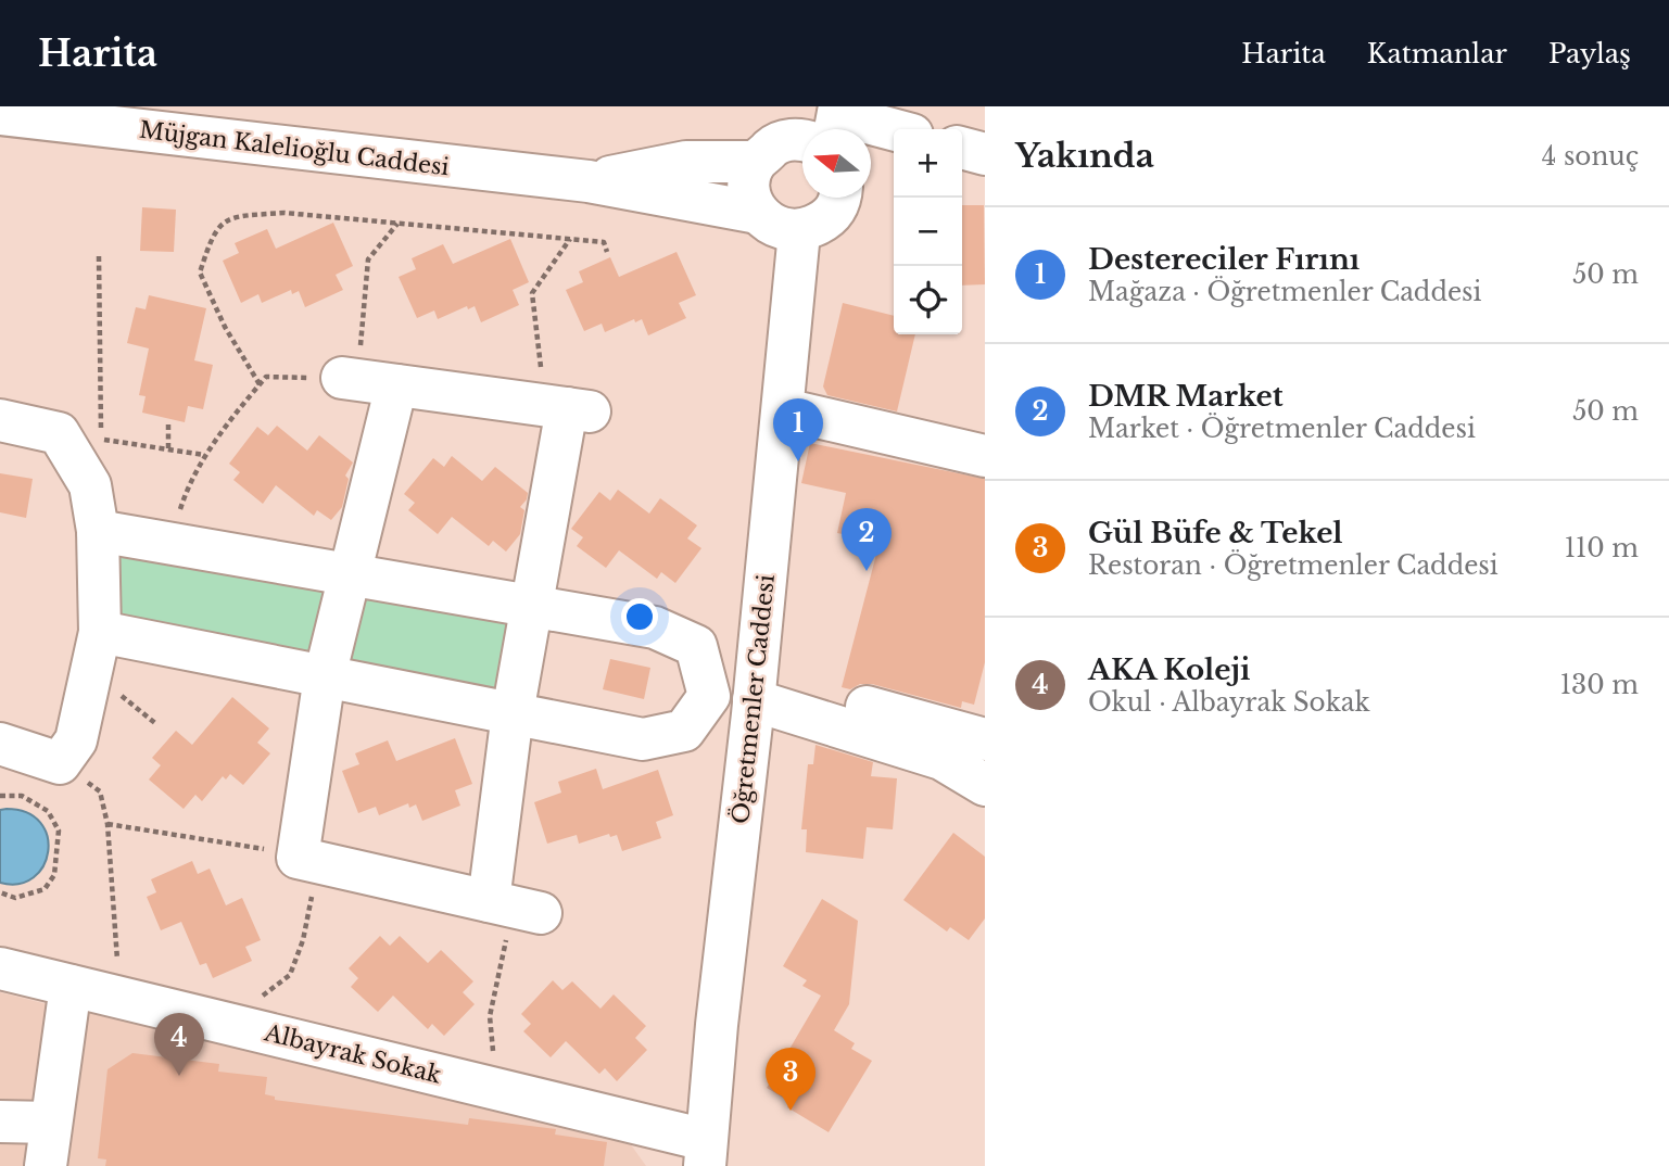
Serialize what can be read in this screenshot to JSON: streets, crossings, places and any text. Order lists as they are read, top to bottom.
{
  "streets": {
    "street": ["Müjgan Kalelioğlu Caddesi", "Öğretmenler Caddesi", "Albayrak Sokak"]
  },
  "crossings": [
    ["Müjgan Kalelioğlu Caddesi", "Öğretmenler Caddesi"],
    ["Öğretmenler Caddesi", "Albayrak Sokak"]
  ],
  "north": "left",
  "page": {
    "header": "Harita",
    "nav": ["Harita", "Katmanlar", "Paylaş"],
    "heading": ["Yakında", "4 sonuç"],
    "map_buttons": ["+", "−"],
    "list": [
      {
        "mark": "1",
        "name": "Destereciler Fırını",
        "note": "Mağaza · Öğretmenler Caddesi",
        "value": "50 m"
      },
      {
        "mark": "2",
        "name": "DMR Market",
        "note": "Market · Öğretmenler Caddesi",
        "value": "50 m"
      },
      {
        "mark": "3",
        "name": "Gül Büfe & Tekel",
        "note": "Restoran · Öğretmenler Caddesi",
        "value": "110 m"
      },
      {
        "mark": "4",
        "name": "AKA Koleji",
        "note": "Okul · Albayrak Sokak",
        "value": "130 m"
      }
    ],
    "pins": [
      "1",
      "2",
      "4",
      "3"
    ]
  }
}
